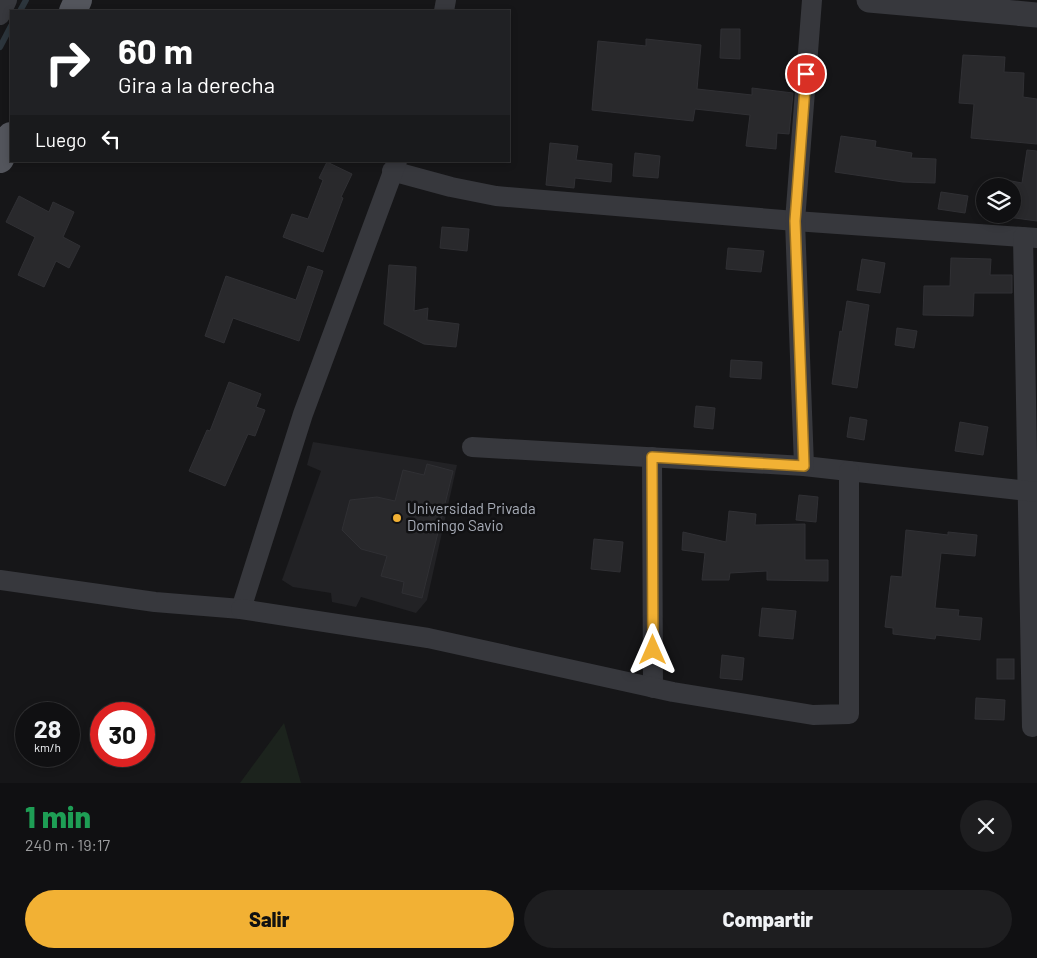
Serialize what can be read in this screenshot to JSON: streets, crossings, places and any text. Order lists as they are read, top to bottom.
{
  "places": ["Universidad Privada Domingo Savio"],
  "page": {
    "turn": ["60 m", "Gira a la derecha"],
    "then": "Luego",
    "speed": "28 km/h",
    "limit": "30",
    "heading": ["1 min", "240 m · 19:17"],
    "buttons": ["Salir", "Compartir"]
  }
}
